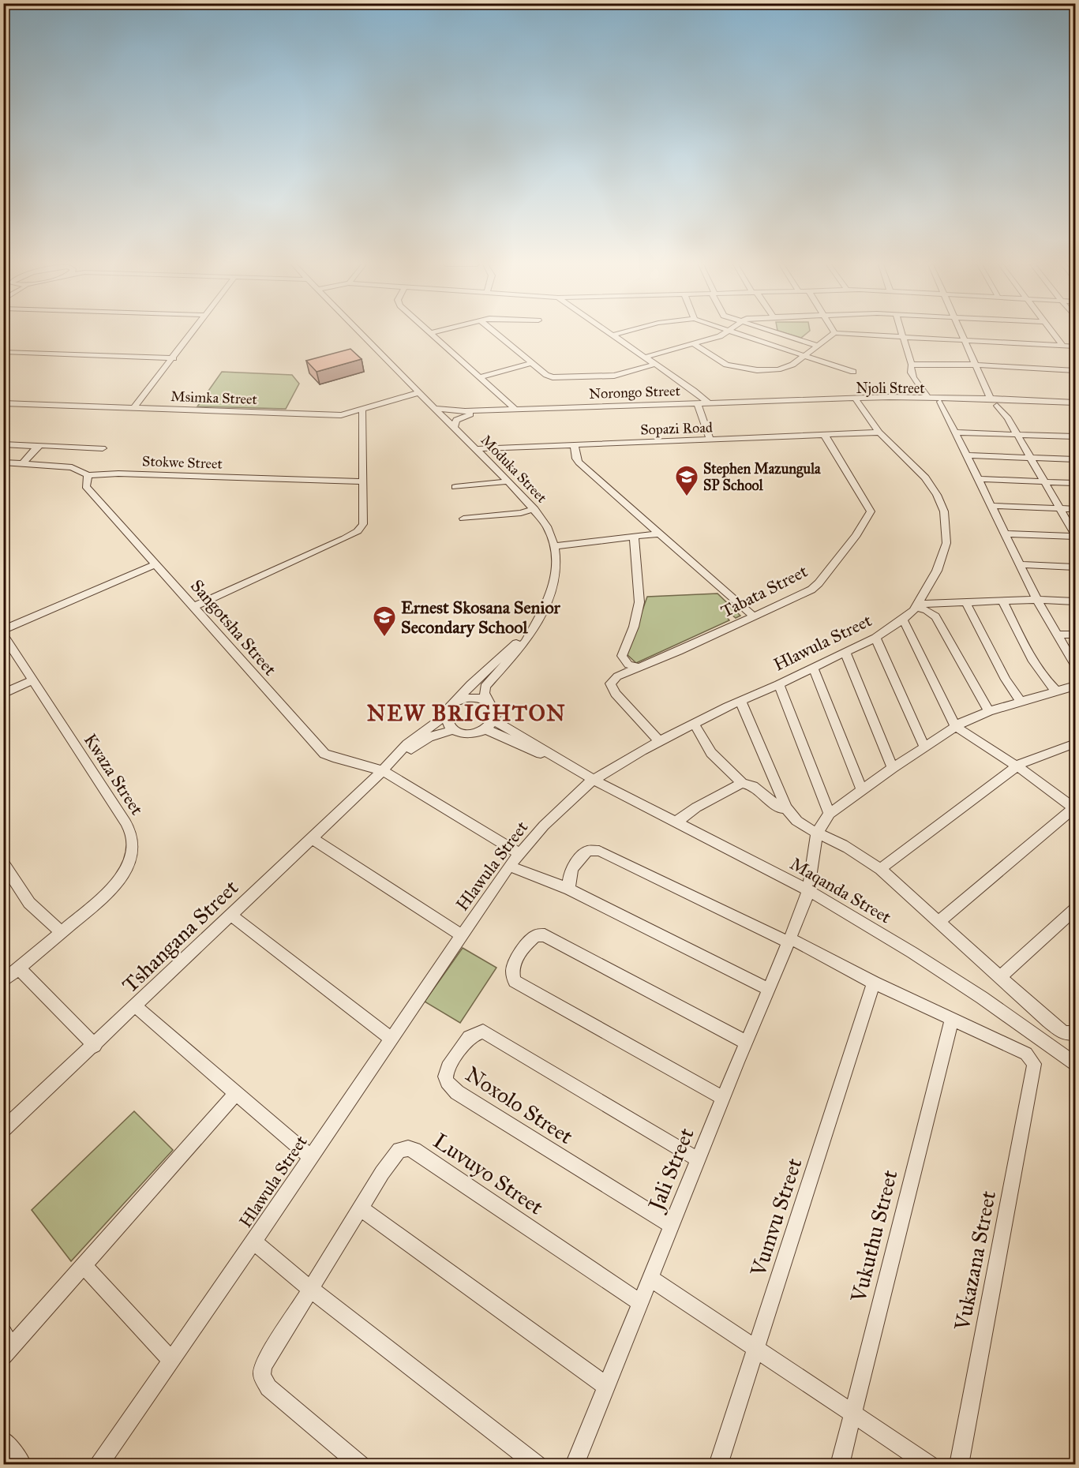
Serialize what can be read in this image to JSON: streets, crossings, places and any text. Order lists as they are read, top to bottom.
{
  "streets": {
    "street": [
      "Njoli Street",
      "Norongo Street",
      "Msimka Street",
      "Sopazi Road",
      "Stokwe Street",
      "Moduka Street",
      "Tabata Street",
      "Sangotsha Street",
      "Hlawula Street",
      "Kwaza Street",
      "Maqanda Street",
      "Tshangana Street",
      "Noxolo Street",
      "Jali Street",
      "Luvuyo Street",
      "Vumvu Street",
      "Vukuthu Street",
      "Vukazana Street"
    ]
  },
  "crossings": [
    ["Njoli Street", "Norongo Street"],
    ["Njoli Street", "Hlawula Street"],
    ["Norongo Street", "Moduka Street"],
    ["Msimka Street", "Moduka Street"],
    ["Sopazi Road", "Moduka Street"],
    ["Sopazi Road", "Tabata Street"],
    ["Sopazi Road", "Hlawula Street"],
    ["Stokwe Street", "Sangotsha Street"],
    ["Moduka Street", "Maqanda Street"],
    ["Moduka Street", "Tshangana Street"],
    ["Tabata Street", "Hlawula Street"],
    ["Sangotsha Street", "Hlawula Street"],
    ["Sangotsha Street", "Tshangana Street"],
    ["Hlawula Street", "Maqanda Street"],
    ["Maqanda Street", "Tshangana Street"],
    ["Maqanda Street", "Jali Street"],
    ["Noxolo Street", "Jali Street"],
    ["Jali Street", "Luvuyo Street"],
    ["Vukuthu Street", "Vukazana Street"]
  ],
  "districts": ["NEW BRIGHTON"],
  "places": {
    "school or university": ["Stephen Mazungula SP School", "Ernest Skosana Senior Secondary School"]
  }
}
